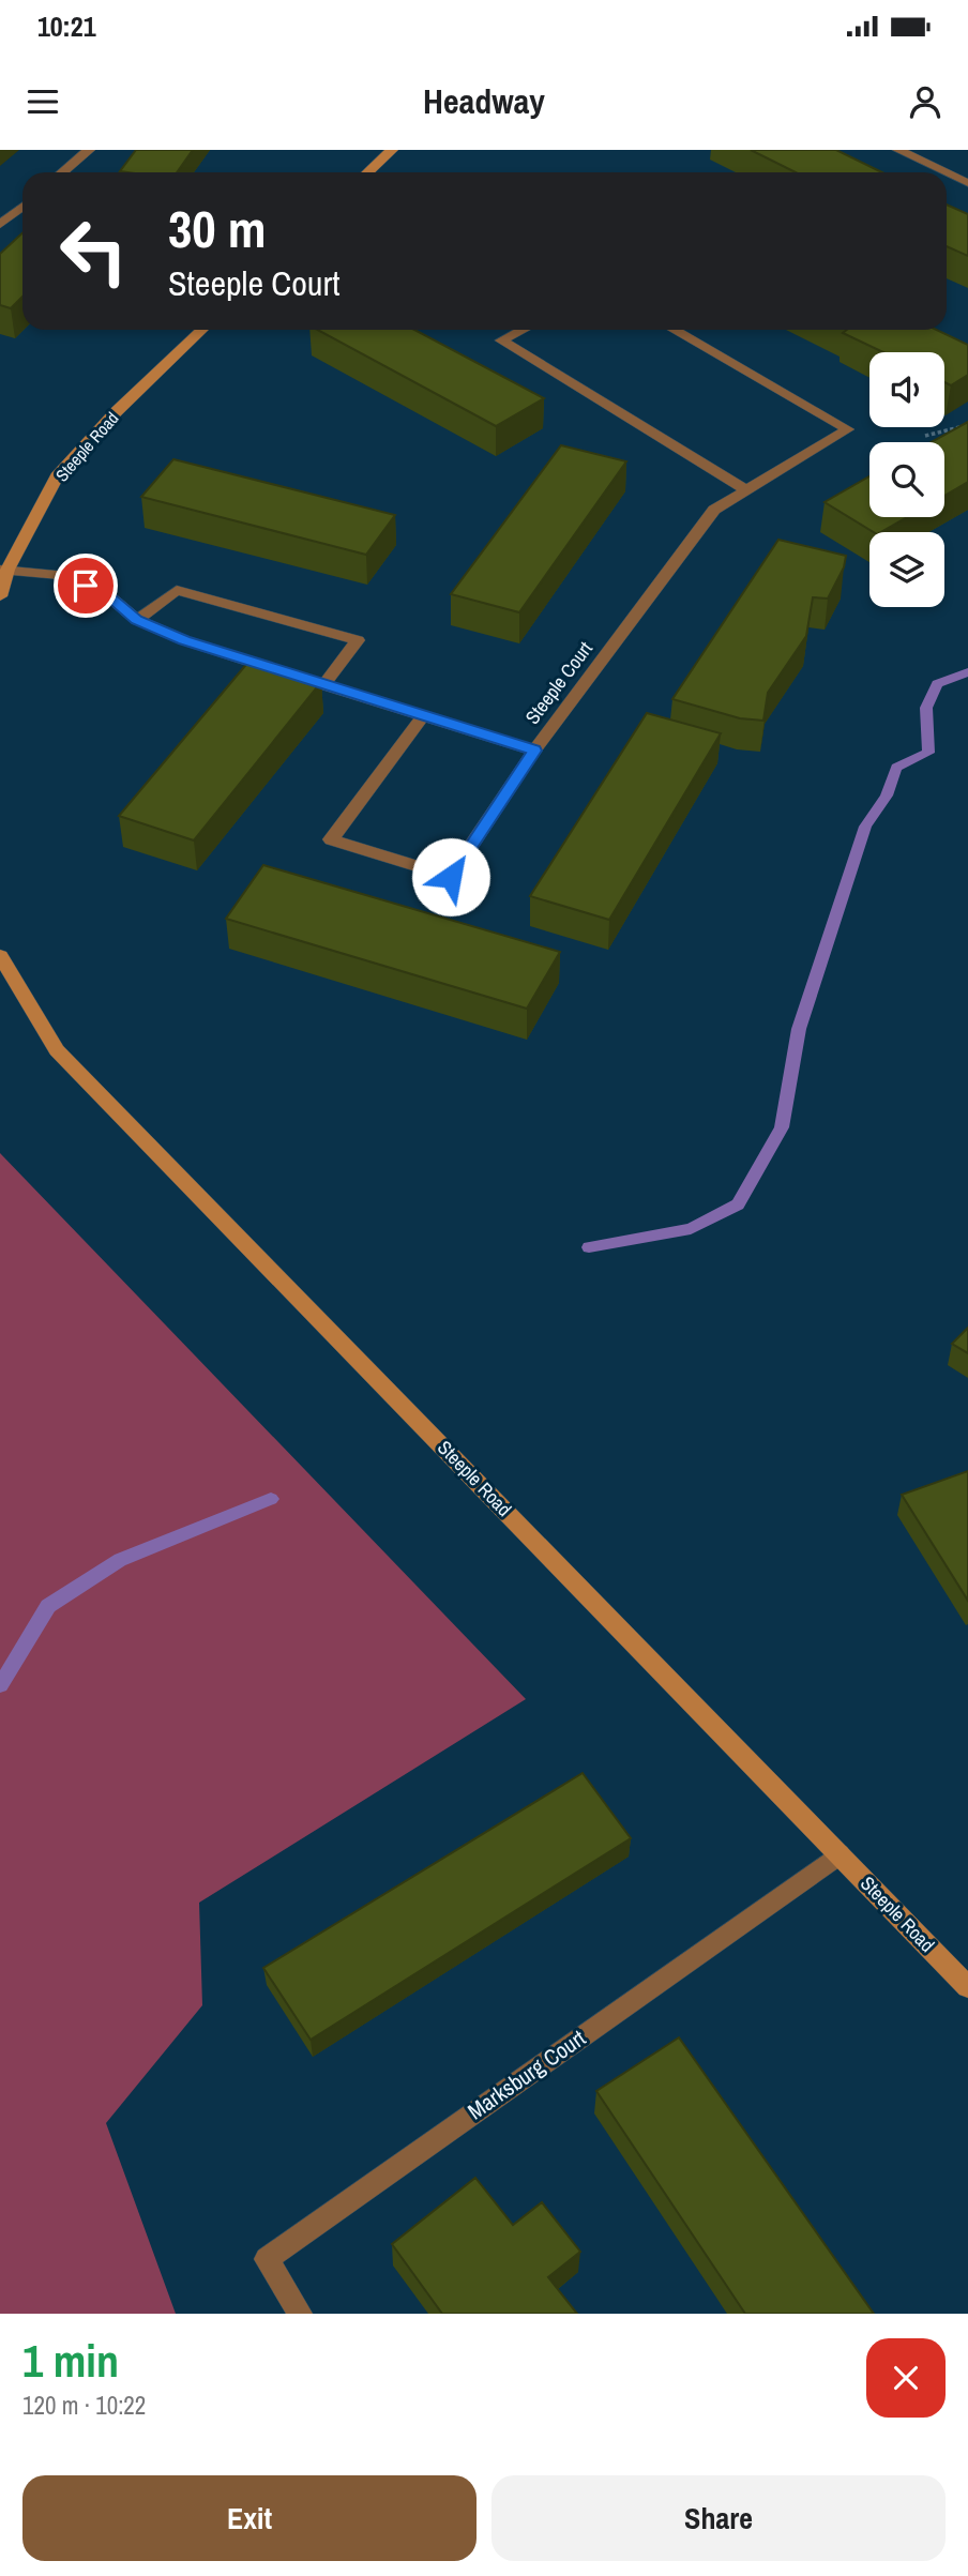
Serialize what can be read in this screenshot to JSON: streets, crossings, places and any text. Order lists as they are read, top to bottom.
{
  "streets": {
    "street": ["Steeple Road", "Steeple Court", "Marksburg Court"]
  },
  "crossings": [
    ["Steeple Road", "Steeple Court"],
    ["Steeple Road", "Marksburg Court"]
  ],
  "page": {
    "status": "10:21",
    "header": "Headway",
    "turn": ["30 m", "Steeple Court"],
    "heading": ["1 min", "120 m · 10:22"],
    "buttons": ["Exit", "Share"]
  }
}
